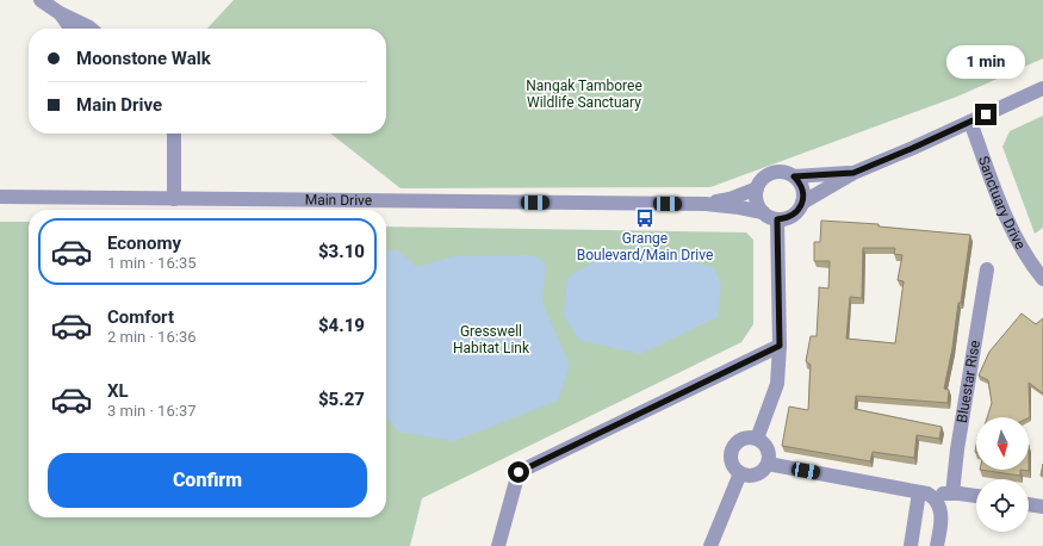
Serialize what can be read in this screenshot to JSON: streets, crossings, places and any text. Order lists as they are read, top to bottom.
{
  "streets": {
    "street": ["Main Drive", "Sanctuary Drive", "Bluestar Rise"]
  },
  "parks": ["Nangak Tamboree Wildlife Sanctuary", "Gresswell Habitat Link"],
  "places": {
    "bus stop": ["Grange Boulevard/Main Drive"]
  },
  "north": "bottom",
  "page": {
    "banner": ["Moonstone Walk", "Main Drive"],
    "bubble": "1 min",
    "list": [
      {
        "name": "Economy",
        "note": "1 min · 16:35",
        "value": "$3.10"
      },
      {
        "name": "Comfort",
        "note": "2 min · 16:36",
        "value": "$4.19"
      },
      {
        "name": "XL",
        "note": "3 min · 16:37",
        "value": "$5.27"
      }
    ],
    "buttons": "Confirm"
  }
}
